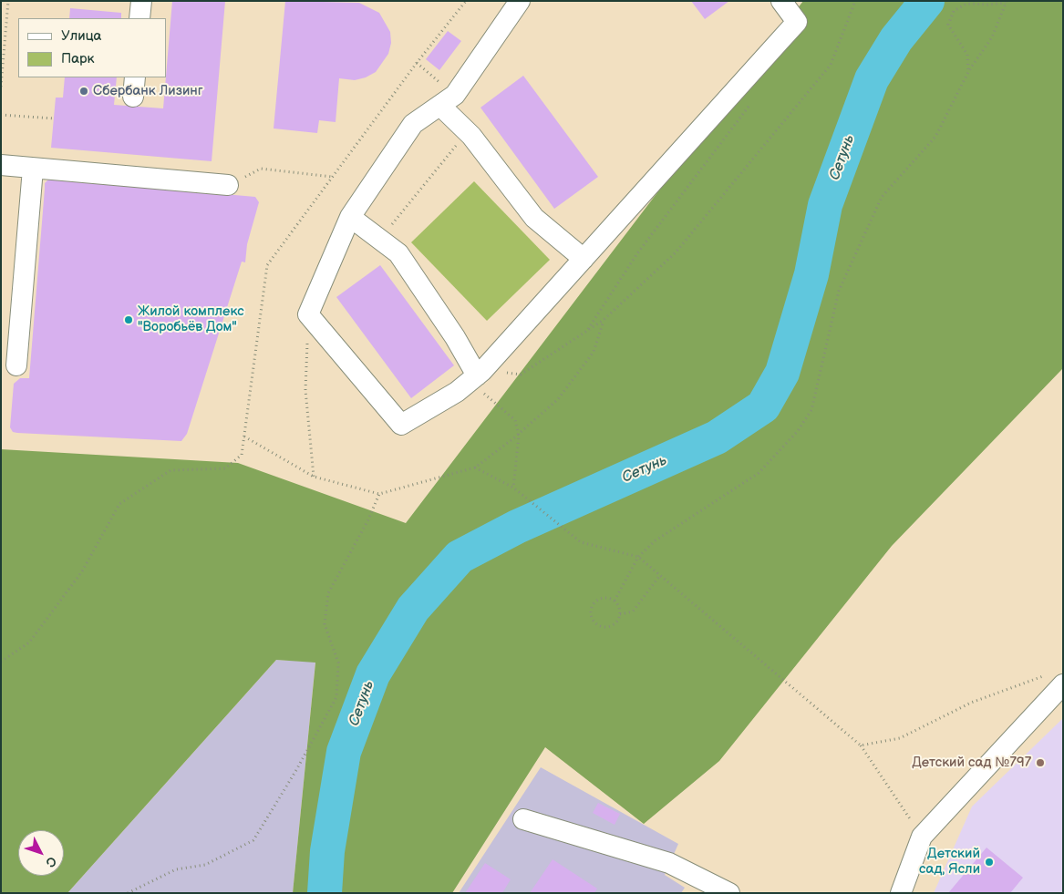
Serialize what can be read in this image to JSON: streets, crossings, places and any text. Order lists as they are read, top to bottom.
{
  "water": ["Сетунь"],
  "places": [
    "Сбербанк Лизинг",
    "Жилой комплекс \"Воробьёв Дом\"",
    "Детский сад №797",
    "Детский сад, Ясли"
  ],
  "legend": ["Улица", "Парк"],
  "north": "bottom right"
}
